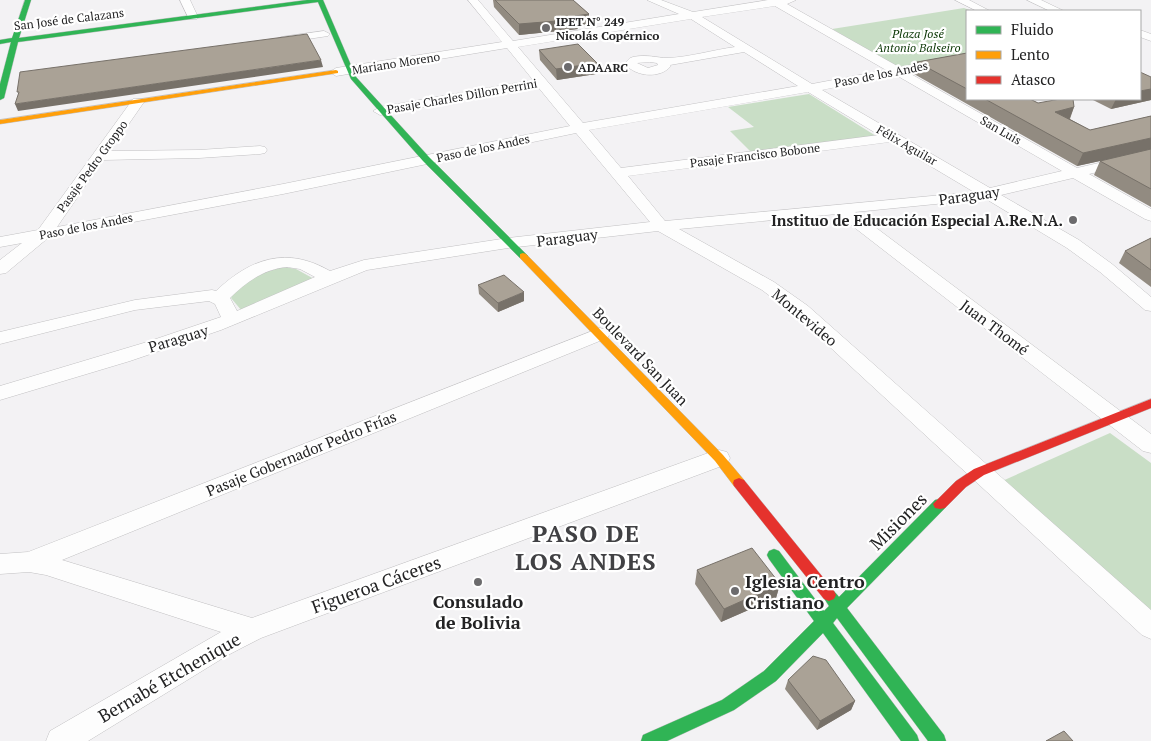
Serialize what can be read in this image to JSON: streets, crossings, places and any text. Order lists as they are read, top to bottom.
{
  "streets": {
    "main road": [
      "San José de Calazans",
      "Mariano Moreno",
      "Boulevard San Juan",
      "Misiones"
    ],
    "street": [
      "Paso de los Andes",
      "Pasaje Charles Dillon Perrini",
      "San Luis",
      "Félix Aguilar",
      "Pasaje Francisco Bobone",
      "Pasaje Pedro Groppo",
      "Paraguay",
      "Montevideo",
      "Juan Thomé",
      "Pasaje Gobernador Pedro Frías",
      "Figueroa Cáceres",
      "Bernabé Etchenique"
    ]
  },
  "crossings": [
    ["San José de Calazans", "Boulevard San Juan"],
    ["Mariano Moreno", "San Luis"],
    ["Mariano Moreno", "Félix Aguilar"],
    ["Mariano Moreno", "Pasaje Pedro Groppo"],
    ["Mariano Moreno", "Montevideo"],
    ["Mariano Moreno", "Boulevard San Juan"],
    ["Paso de los Andes", "San Luis"],
    ["Paso de los Andes", "Félix Aguilar"],
    ["Paso de los Andes", "Pasaje Pedro Groppo"],
    ["Paso de los Andes", "Montevideo"],
    ["Paso de los Andes", "Boulevard San Juan"],
    ["Pasaje Charles Dillon Perrini", "Montevideo"],
    ["Pasaje Charles Dillon Perrini", "Boulevard San Juan"],
    ["San Luis", "Paraguay"],
    ["Félix Aguilar", "Pasaje Francisco Bobone"],
    ["Félix Aguilar", "Paraguay"],
    ["Pasaje Francisco Bobone", "Montevideo"],
    ["Paraguay", "Montevideo"],
    ["Paraguay", "Juan Thomé"],
    ["Paraguay", "Boulevard San Juan"],
    ["Montevideo", "Misiones"],
    ["Juan Thomé", "Misiones"],
    ["Boulevard San Juan", "Pasaje Gobernador Pedro Frías"],
    ["Boulevard San Juan", "Misiones"],
    ["Boulevard San Juan", "Figueroa Cáceres"],
    ["Figueroa Cáceres", "Bernabé Etchenique"]
  ],
  "districts": ["PASO DE LOS ANDES"],
  "parks": ["Plaza José Antonio Balseiro"],
  "places": [
    "IPET N° 249 Nicolás Copérnico",
    "ADAARC",
    "Instituo de Educación Especial A.Re.N.A.",
    "Consulado de Bolivia",
    "Iglesia Centro Cristiano"
  ],
  "legend": ["Fluido", "Lento", "Atasco"]
}
